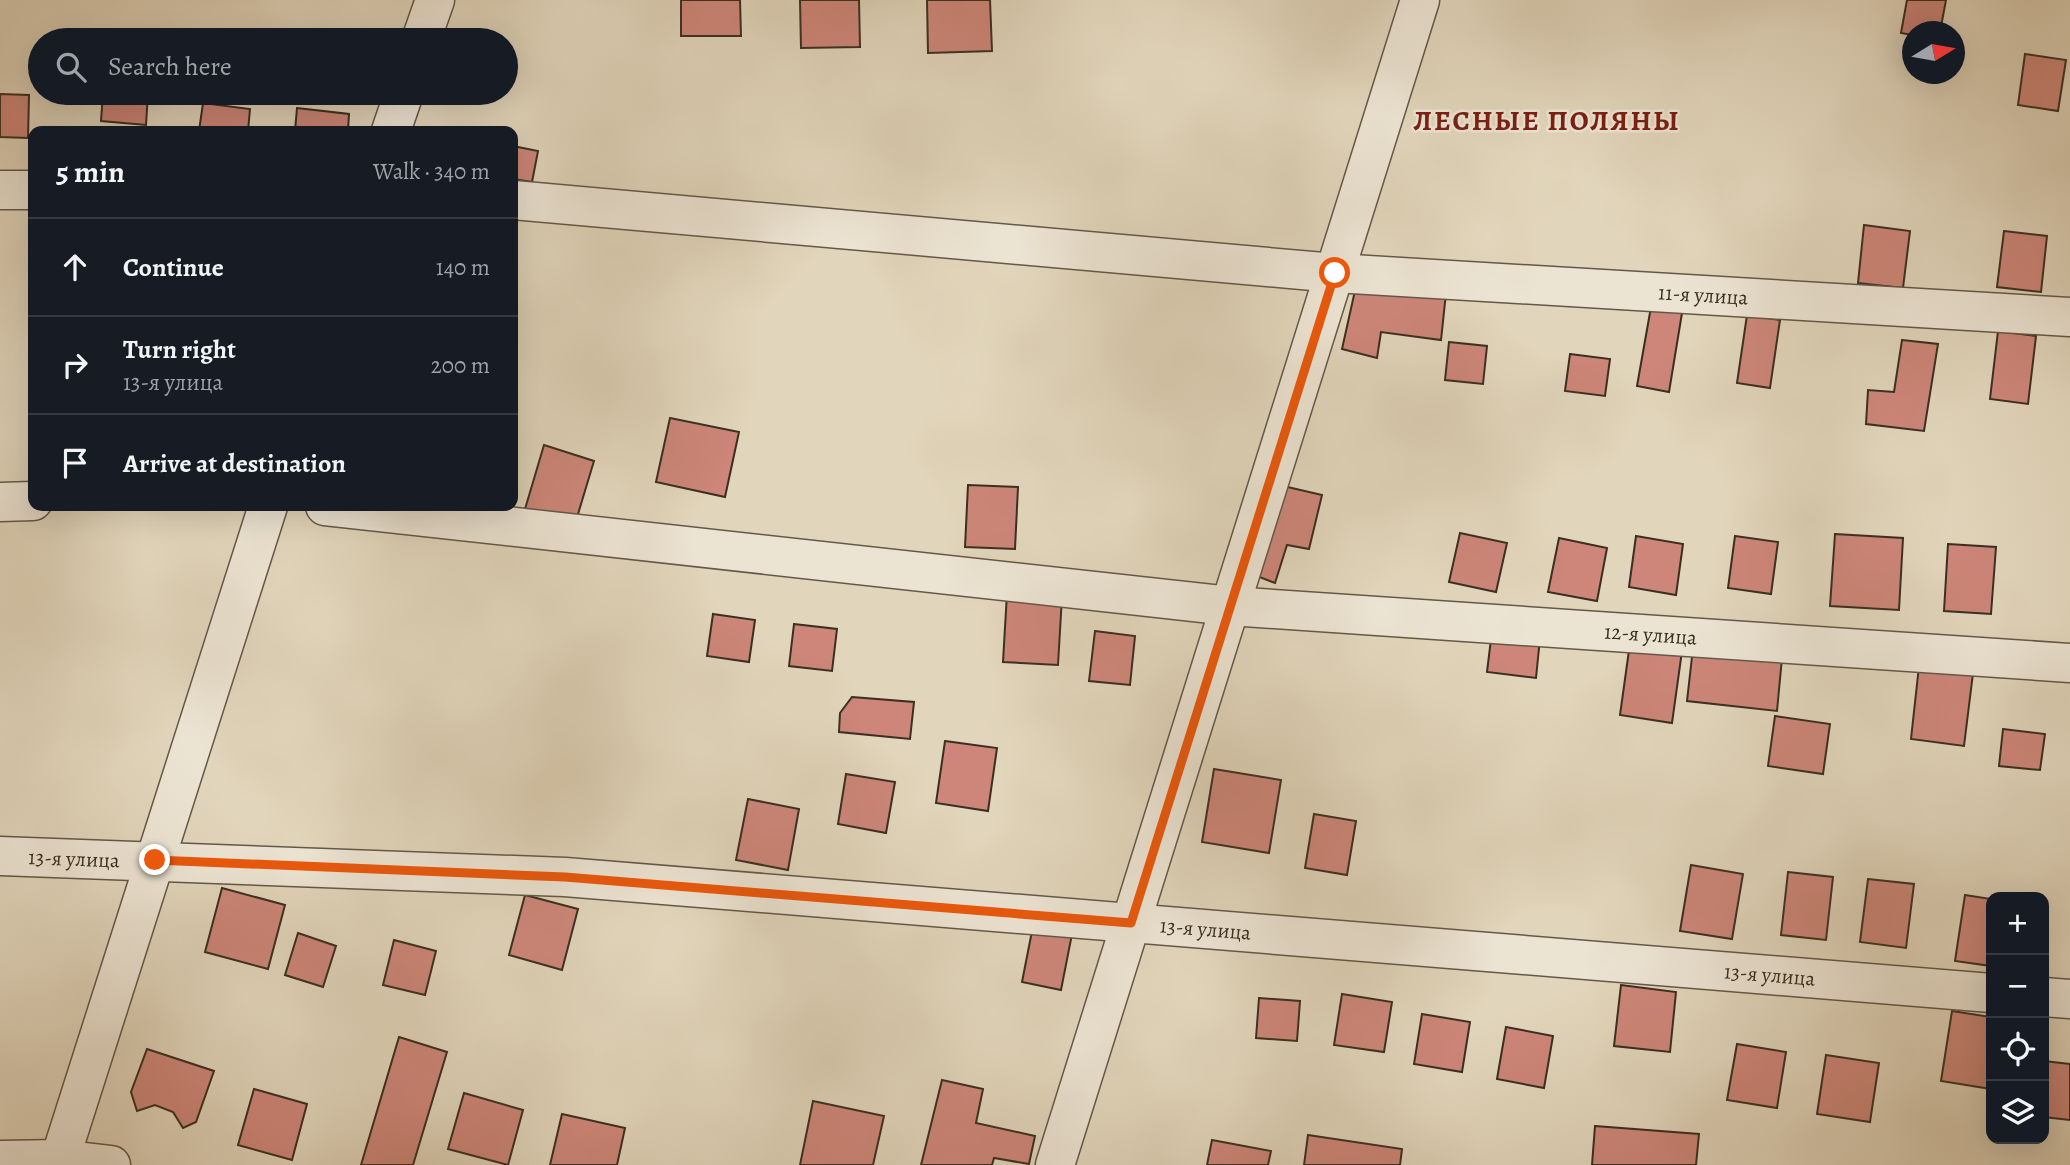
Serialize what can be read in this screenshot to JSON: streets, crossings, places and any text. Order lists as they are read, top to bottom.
{
  "streets": {
    "street": ["11-я улица", "12-я улица", "13-я улица"]
  },
  "districts": ["ЛЕСНЫЕ ПОЛЯНЫ"],
  "north": "right",
  "page": {
    "search": "Search here",
    "heading": ["5 min", "Walk · 340 m"],
    "list": [
      ["Continue", "140 m"],
      ["Turn right", "13-я улица", "200 m"],
      "Arrive at destination"
    ],
    "map_buttons": ["+", "−"]
  }
}
